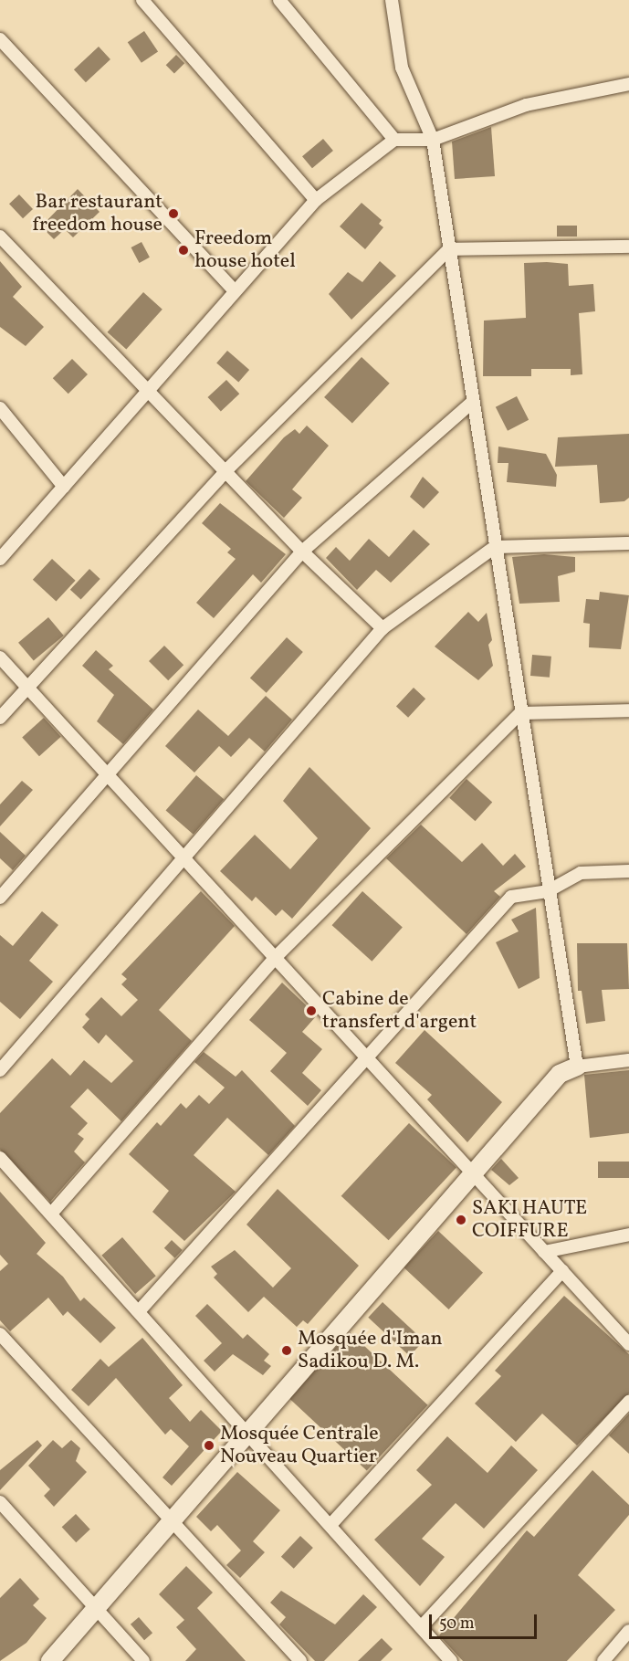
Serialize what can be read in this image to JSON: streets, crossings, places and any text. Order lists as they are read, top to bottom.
{
  "places": [
    "Bar restaurant freedom house",
    "Freedom house hotel",
    "Cabine de transfert d'argent",
    "SAKI HAUTE COIFFURE",
    "Mosquée d'Iman Sadikou D. M.",
    "Mosquée Centrale Nouveau Quartier"
  ],
  "scale_bar": "50 m"
}
